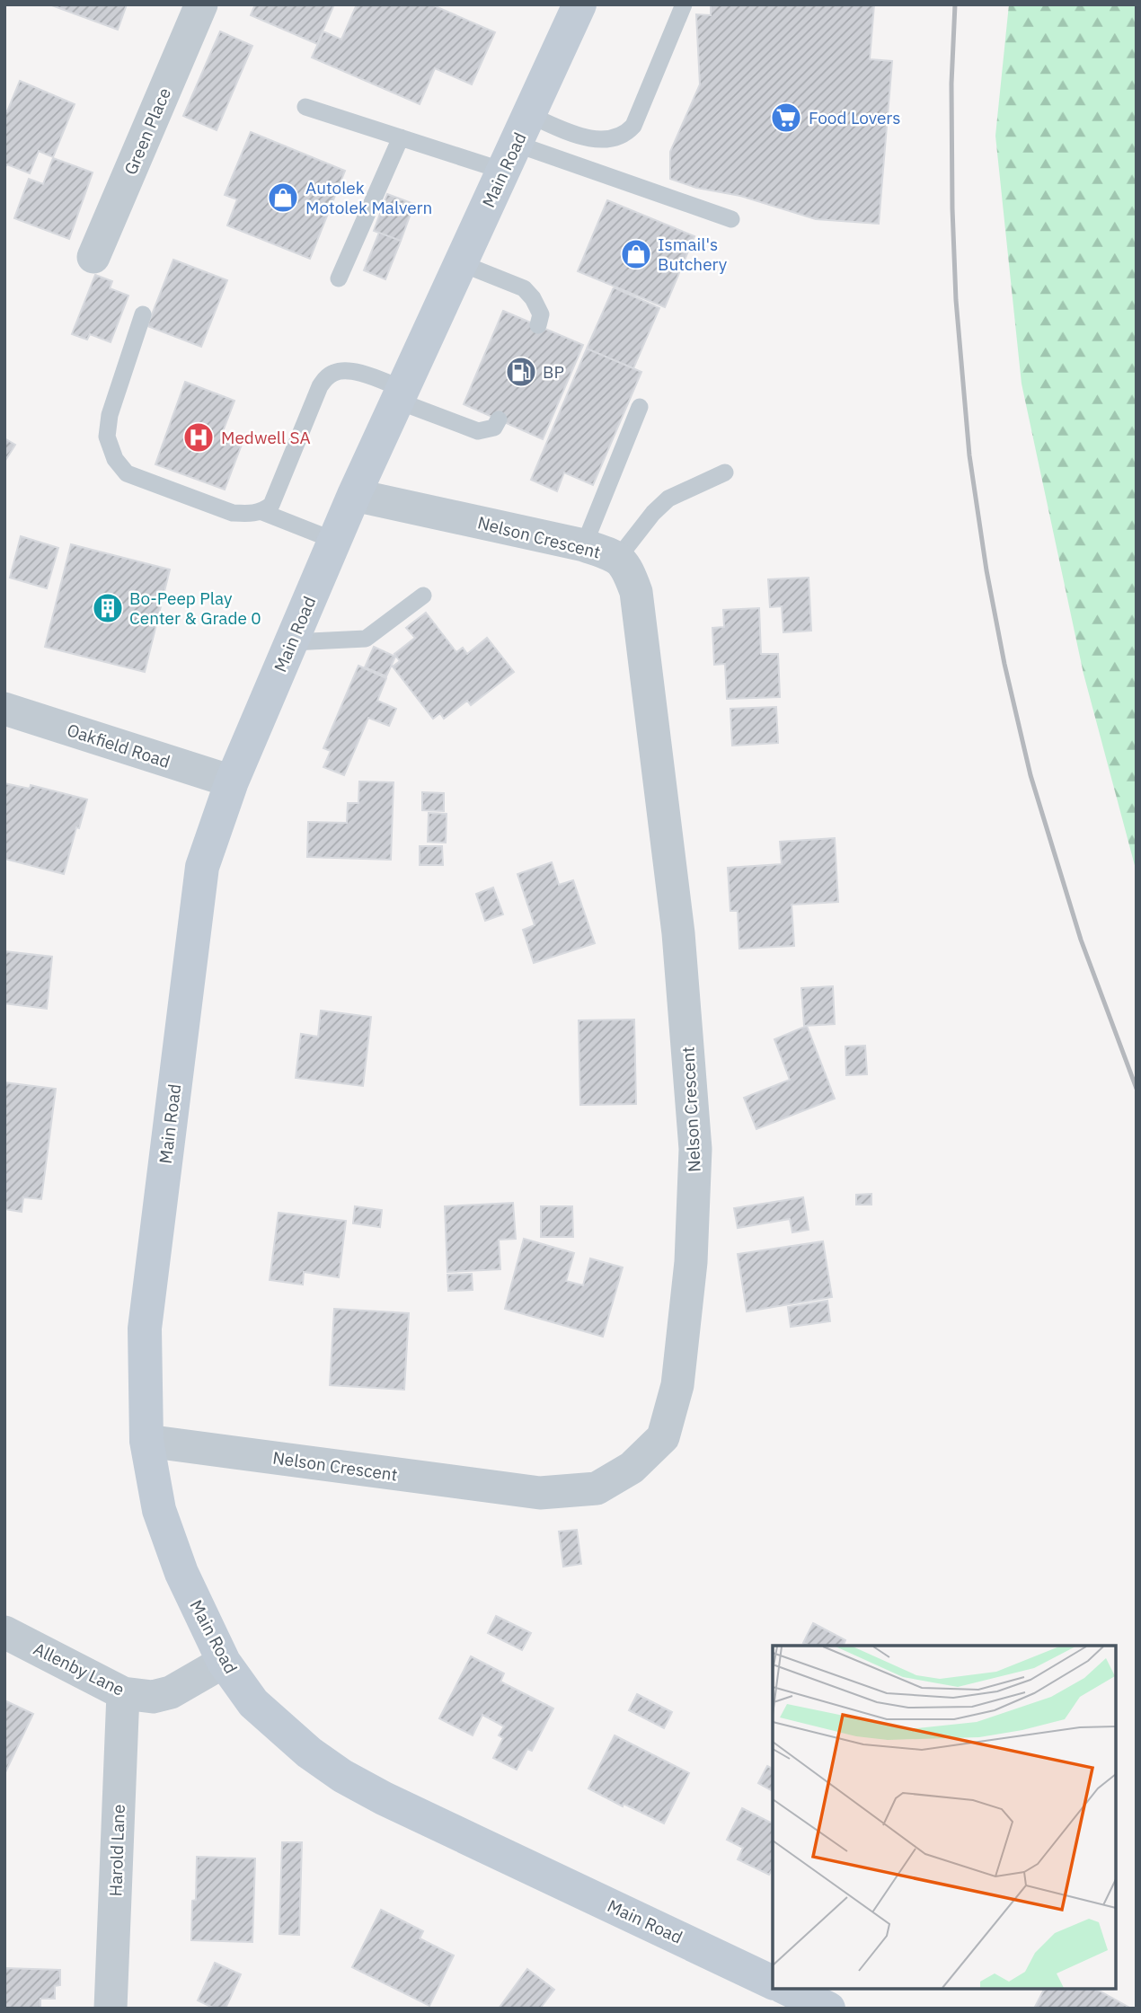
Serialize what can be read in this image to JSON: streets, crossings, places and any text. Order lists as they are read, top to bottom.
{
  "streets": {
    "main road": ["Main Road"],
    "street": [
      "Green Place",
      "Nelson Crescent",
      "Oakfield Road",
      "Allenby Lane",
      "Harold Lane"
    ]
  },
  "crossings": [
    ["Main Road", "Nelson Crescent"],
    ["Main Road", "Oakfield Road"],
    ["Main Road", "Allenby Lane"],
    ["Allenby Lane", "Harold Lane"]
  ],
  "places": {
    "supermarket": ["Food Lovers"],
    "shop": ["Autolek Motolek Malvern", "Ismail's Butchery"],
    "fuel station": ["BP"],
    "hospital": ["Medwell SA"],
    "building": ["Bo-Peep Play Center & Grade 0"]
  }
}
